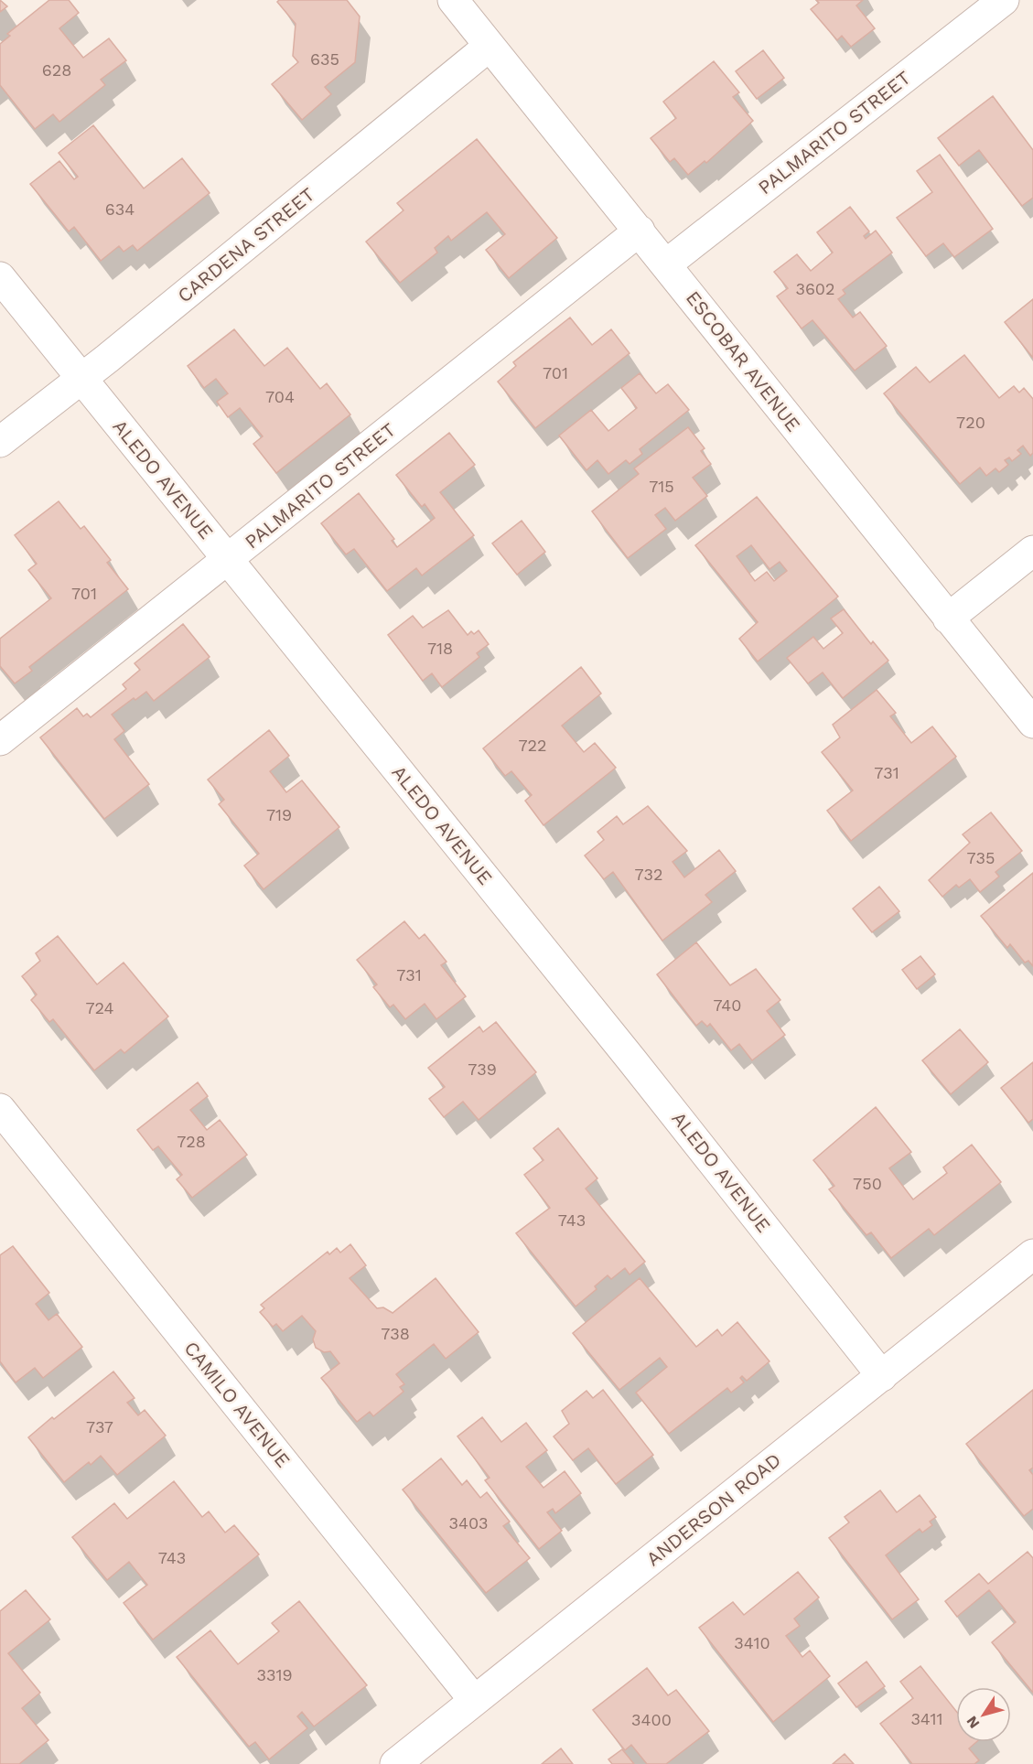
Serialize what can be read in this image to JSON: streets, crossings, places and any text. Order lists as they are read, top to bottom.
{
  "streets": {
    "street": [
      "PALMARITO STREET",
      "CARDENA STREET",
      "ESCOBAR AVENUE",
      "ALEDO AVENUE",
      "CAMILO AVENUE",
      "ANDERSON ROAD"
    ]
  },
  "crossings": [
    ["PALMARITO STREET", "ESCOBAR AVENUE"],
    ["PALMARITO STREET", "ALEDO AVENUE"],
    ["CARDENA STREET", "ESCOBAR AVENUE"],
    ["CARDENA STREET", "ALEDO AVENUE"],
    ["ALEDO AVENUE", "ANDERSON ROAD"],
    ["CAMILO AVENUE", "ANDERSON ROAD"]
  ],
  "house_numbers": [
    "635",
    "628",
    "634",
    "3602",
    "701",
    "704",
    "720",
    "715",
    "701",
    "718",
    "722",
    "731",
    "719",
    "735",
    "732",
    "731",
    "740",
    "724",
    "739",
    "728",
    "750",
    "743",
    "738",
    "737",
    "3403",
    "743",
    "3410",
    "3319",
    "3411",
    "3400"
  ],
  "north": "bottom left"
}
